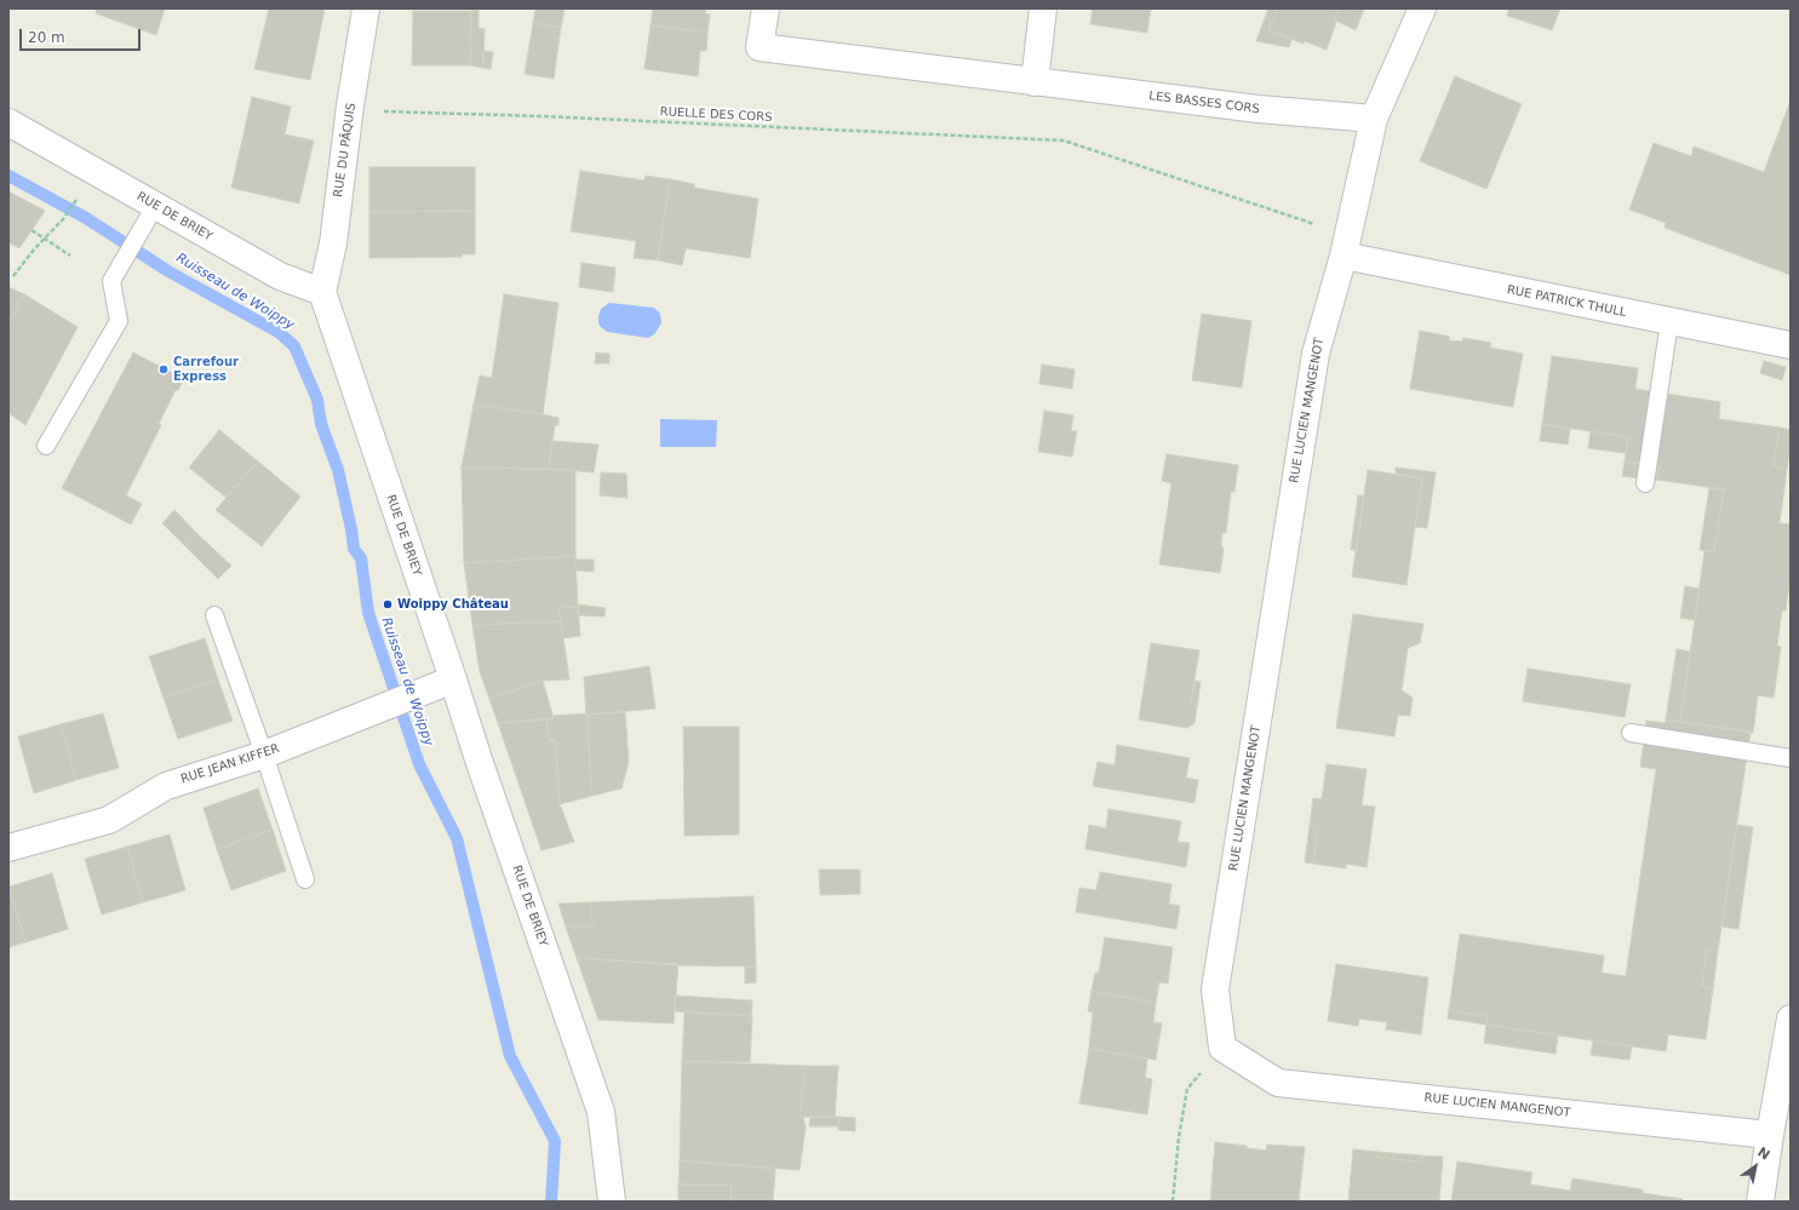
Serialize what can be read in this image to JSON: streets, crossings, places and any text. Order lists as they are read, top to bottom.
{
  "streets": {
    "street": [
      "LES BASSES CORS",
      "RUE DU PÂQUIS",
      "RUE DE BRIEY",
      "RUE PATRICK THULL",
      "RUE LUCIEN MANGENOT",
      "RUE JEAN KIFFER"
    ],
    "path": ["RUELLE DES CORS"]
  },
  "crossings": [
    ["LES BASSES CORS", "RUE LUCIEN MANGENOT"],
    ["RUELLE DES CORS", "RUE PATRICK THULL"],
    ["RUELLE DES CORS", "RUE LUCIEN MANGENOT"],
    ["RUE DU PÂQUIS", "RUE DE BRIEY"],
    ["RUE DE BRIEY", "RUE JEAN KIFFER"],
    ["RUE PATRICK THULL", "RUE LUCIEN MANGENOT"]
  ],
  "water": ["Ruisseau de Woippy"],
  "places": ["Carrefour Express", "Woippy Château"],
  "scale_bar": "20 m",
  "north": "top right"
}
